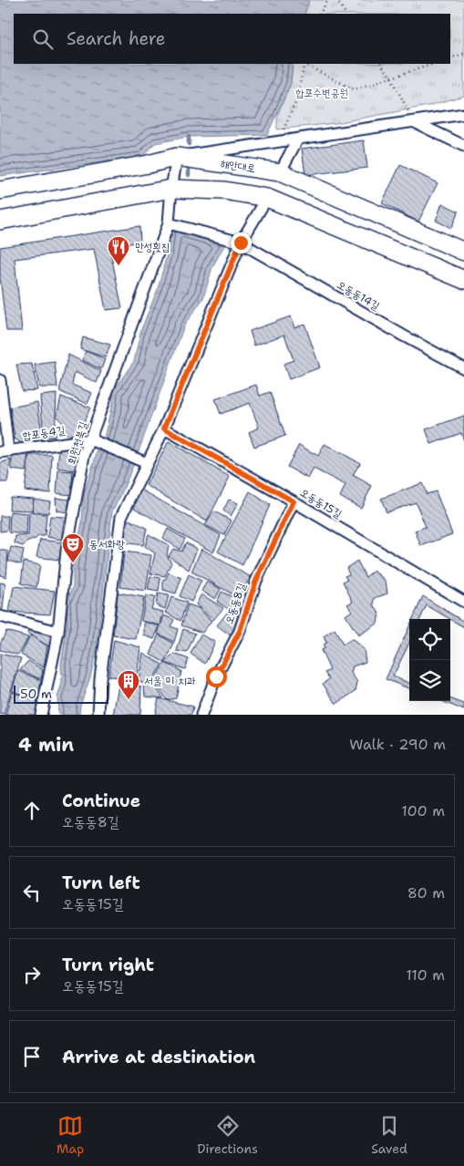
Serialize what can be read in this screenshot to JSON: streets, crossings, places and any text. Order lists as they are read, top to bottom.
{
  "streets": {
    "main road": ["해안대로"],
    "street": [
      "오동동14길",
      "합포동4길",
      "회원천북길",
      "오동동15길",
      "오동동8길"
    ]
  },
  "crossings": [
    ["해안대로", "회원천북길"],
    ["오동동14길", "회원천북길"],
    ["합포동4길", "회원천북길"],
    ["오동동15길", "오동동8길"]
  ],
  "parks": ["합포수변공원"],
  "places": {
    "restaurant": ["만성횟집"],
    "theatre": ["동서화랑"],
    "building": ["서울 미 치과"]
  },
  "scale_bar": "50 m",
  "page": {
    "search": "Search here",
    "scale": "50 m",
    "heading": ["4 min", "Walk · 290 m"],
    "list": [
      ["Continue", "오동동8길", "100 m"],
      ["Turn left", "오동동15길", "80 m"],
      ["Turn right", "오동동15길", "110 m"],
      "Arrive at destination"
    ],
    "nav": ["Map", "Directions", "Saved"]
  }
}
